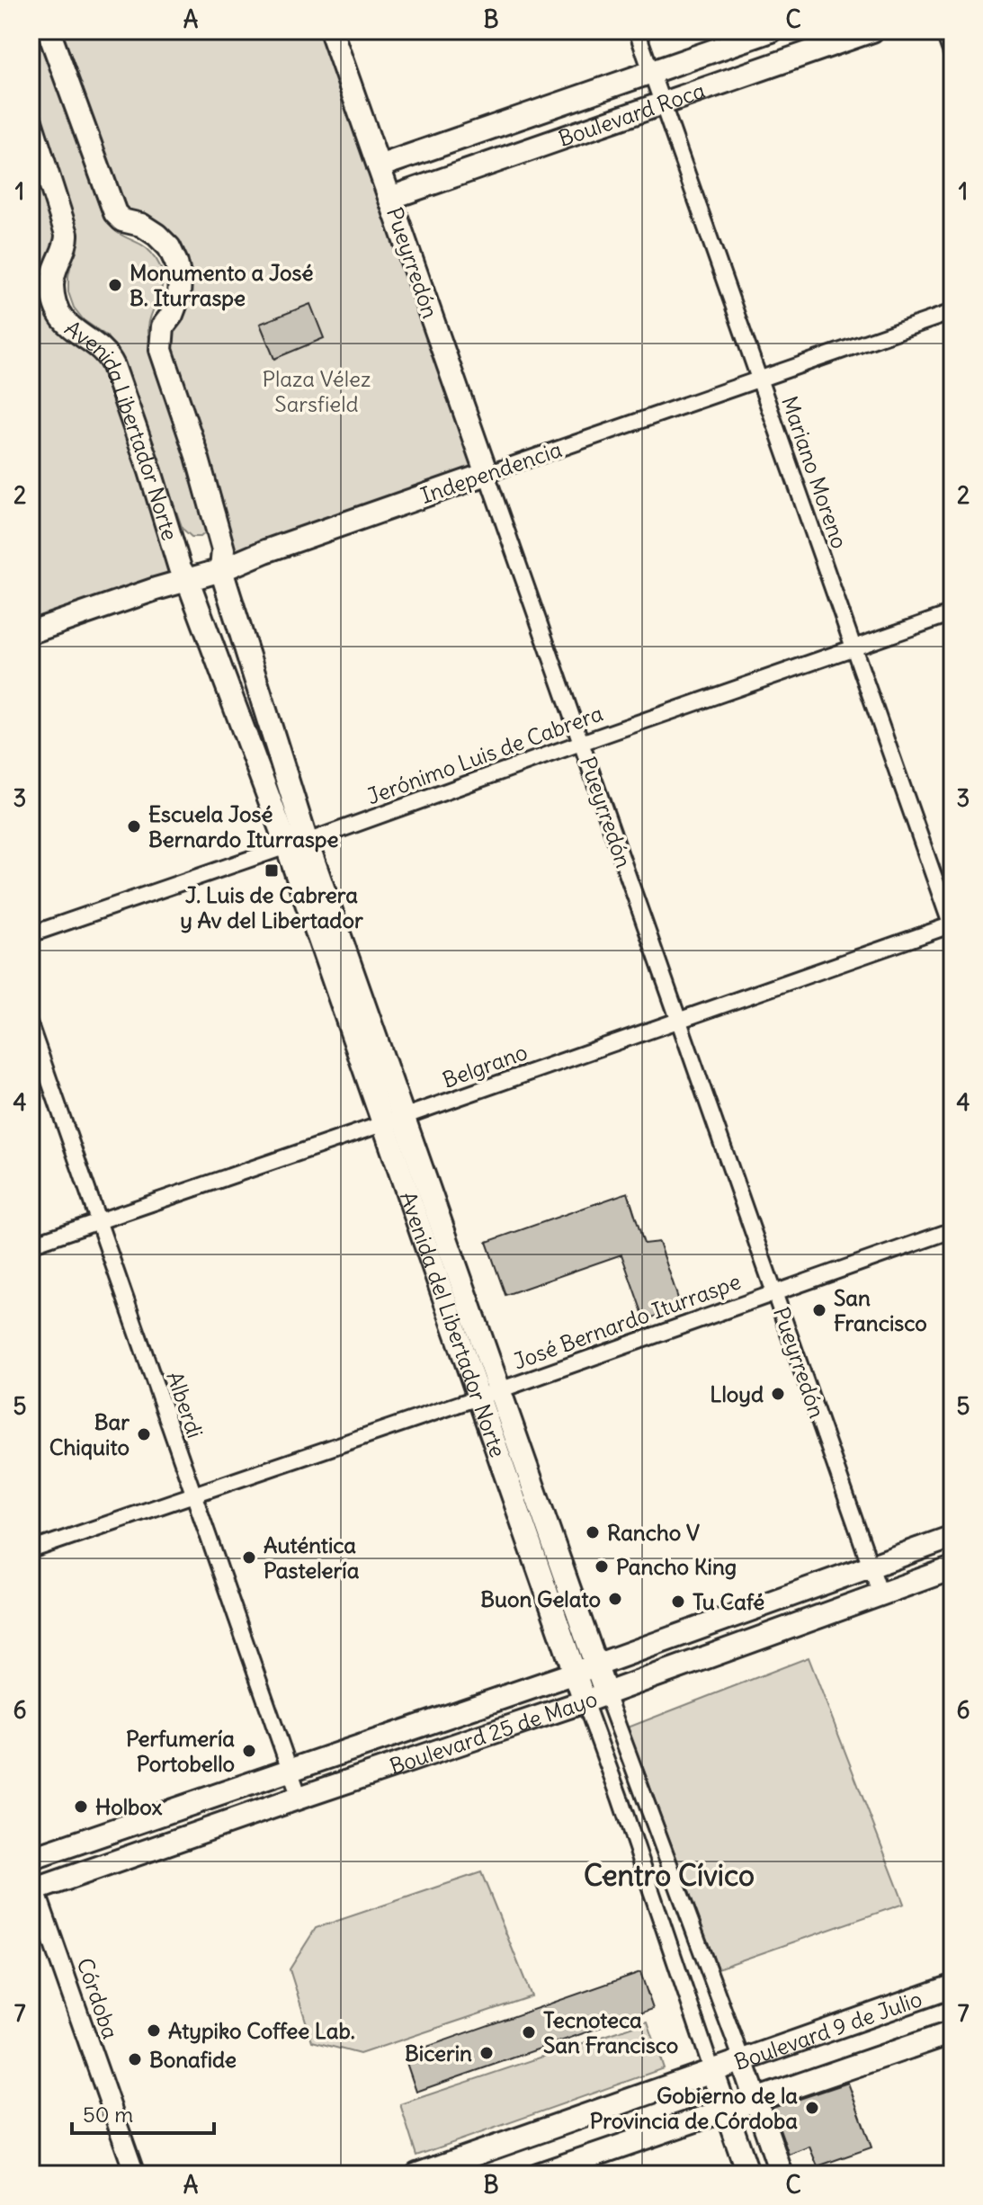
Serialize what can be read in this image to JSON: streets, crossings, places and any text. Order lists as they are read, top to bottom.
{
  "streets": {
    "main road": [
      "Boulevard Roca",
      "Pueyrredón",
      "Avenida Libertador Norte",
      "Independencia",
      "Avenida del Libertador Norte",
      "Boulevard 25 de Mayo",
      "Boulevard 9 de Julio"
    ],
    "street": [
      "Mariano Moreno",
      "Jerónimo Luis de Cabrera",
      "Belgrano",
      "José Bernardo Iturraspe",
      "Alberdi",
      "Córdoba"
    ]
  },
  "crossings": [
    ["Boulevard Roca", "Pueyrredón"],
    ["Boulevard Roca", "Mariano Moreno"],
    ["Pueyrredón", "Independencia"],
    ["Pueyrredón", "Jerónimo Luis de Cabrera"],
    ["Pueyrredón", "Belgrano"],
    ["Pueyrredón", "José Bernardo Iturraspe"],
    ["Pueyrredón", "Boulevard 25 de Mayo"],
    ["Avenida Libertador Norte", "Independencia"],
    ["Avenida Libertador Norte", "Avenida del Libertador Norte"],
    ["Independencia", "Mariano Moreno"],
    ["Independencia", "Avenida del Libertador Norte"],
    ["Mariano Moreno", "Jerónimo Luis de Cabrera"],
    ["Mariano Moreno", "Belgrano"],
    ["Jerónimo Luis de Cabrera", "Avenida del Libertador Norte"],
    ["Belgrano", "Avenida del Libertador Norte"],
    ["Belgrano", "Alberdi"],
    ["José Bernardo Iturraspe", "Avenida del Libertador Norte"],
    ["José Bernardo Iturraspe", "Alberdi"],
    ["Avenida del Libertador Norte", "Boulevard 25 de Mayo"],
    ["Avenida del Libertador Norte", "Boulevard 9 de Julio"],
    ["Alberdi", "Boulevard 25 de Mayo"],
    ["Boulevard 25 de Mayo", "Córdoba"]
  ],
  "districts": ["Centro Cívico"],
  "parks": ["Plaza Vélez Sarsfield"],
  "places": {
    "other": [
      "Monumento a José B. Iturraspe",
      "Escuela José Bernardo Iturraspe",
      "San Francisco",
      "Lloyd",
      "Bar Chiquito",
      "Rancho V",
      "Auténtica Pastelería",
      "Pancho King",
      "Buon Gelato",
      "Tu Café",
      "Perfumería Portobello",
      "Holbox",
      "Atypiko Coffee Lab.",
      "Tecnoteca San Francisco",
      "Bicerin",
      "Bonafide",
      "Gobierno de la Provincia de Córdoba"
    ],
    "transit": ["J. Luis de Cabrera y Av del Libertador"]
  },
  "scale_bar": "50 m",
  "grid": {
    "columns": ["A", "B", "C"],
    "rows": [
      "1",
      "2",
      "3",
      "4",
      "5",
      "6",
      "7"
    ]
  }
}
